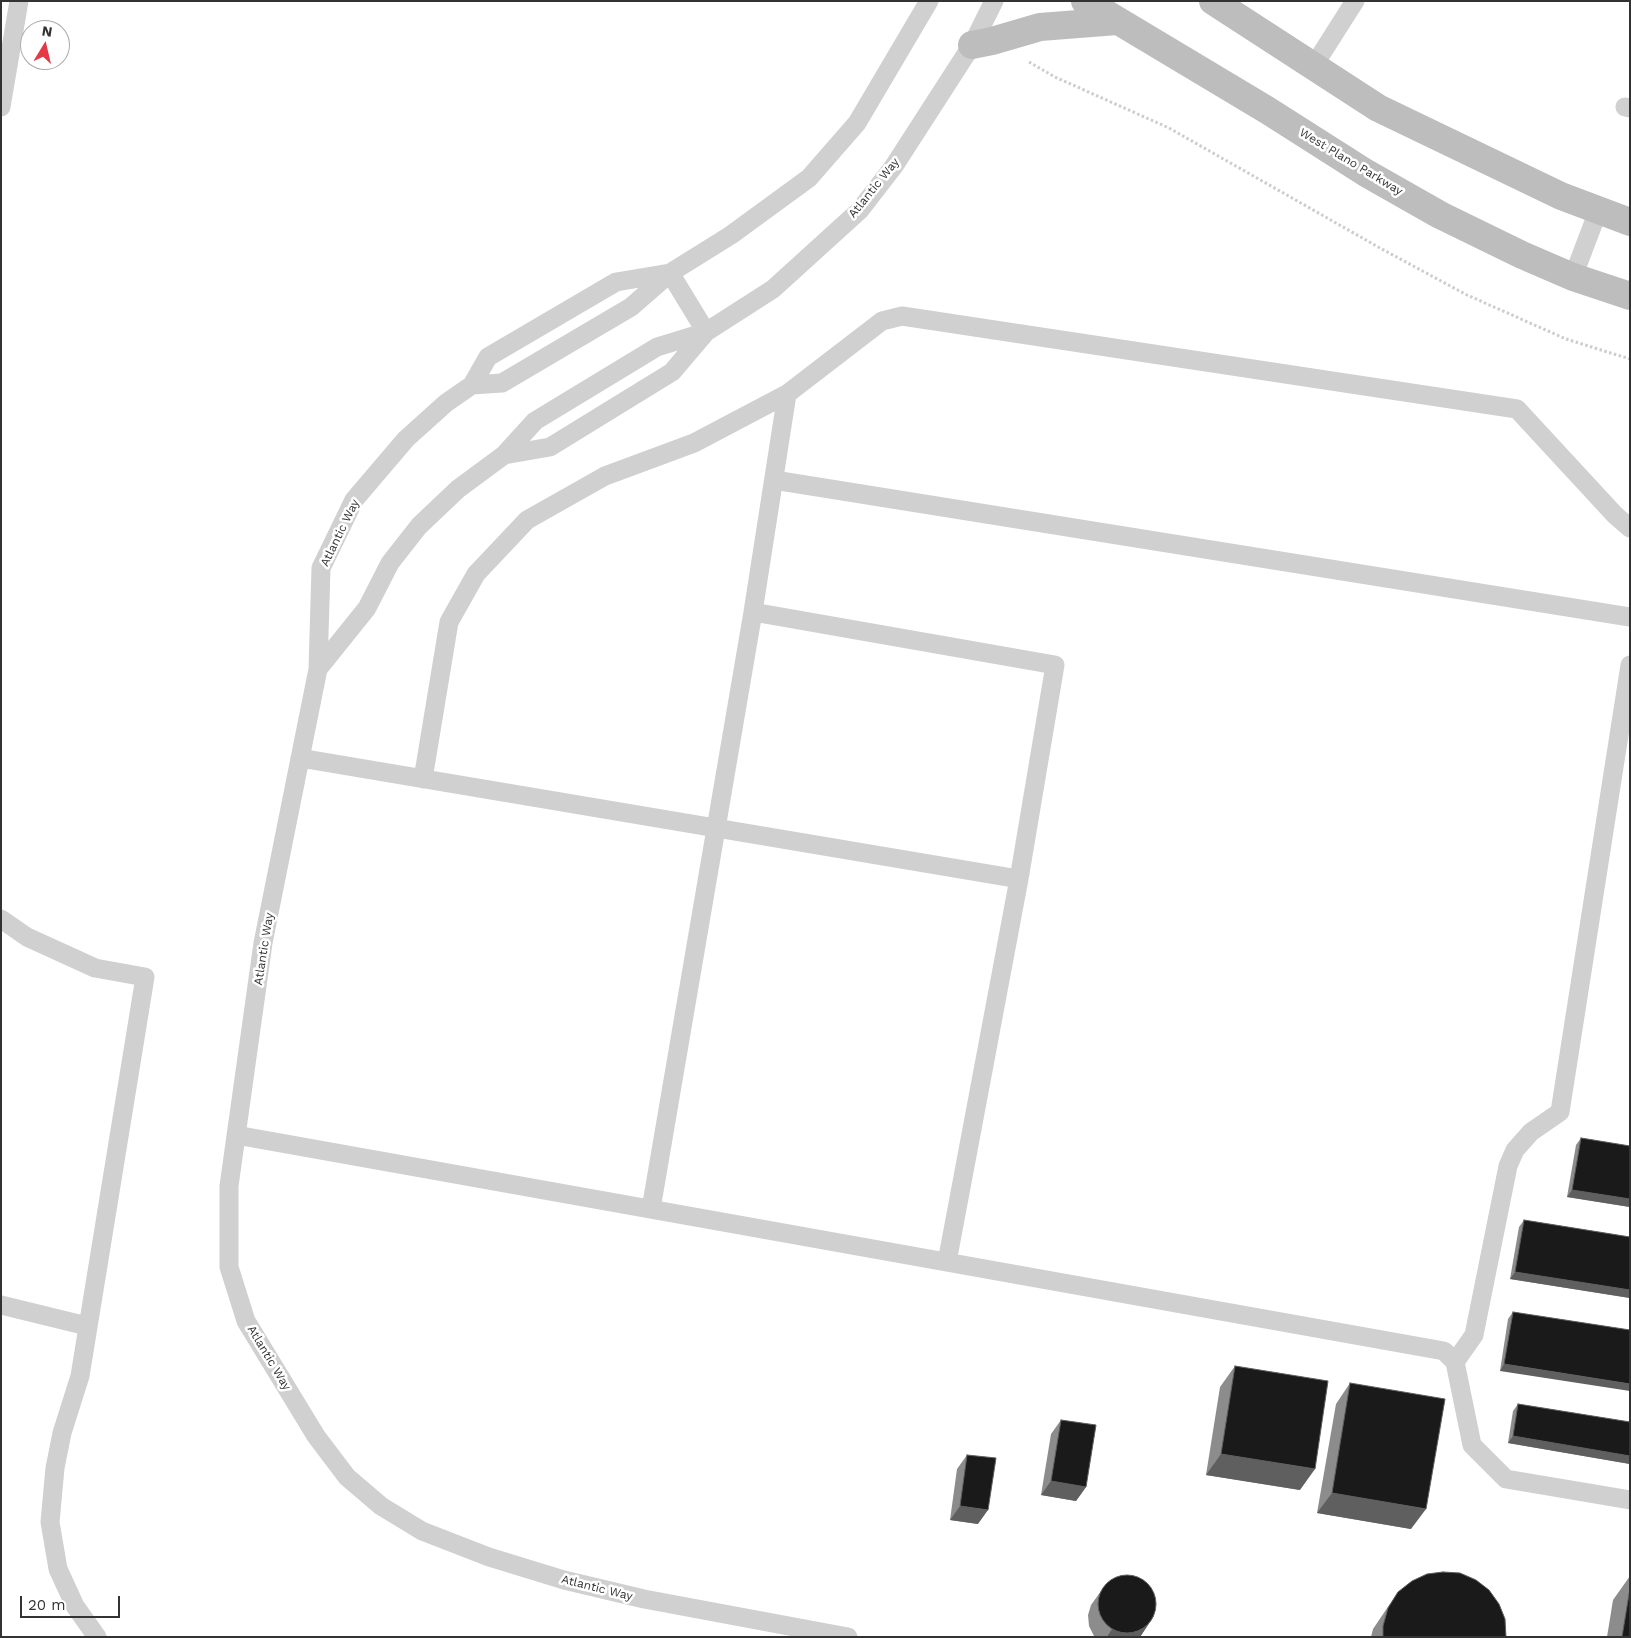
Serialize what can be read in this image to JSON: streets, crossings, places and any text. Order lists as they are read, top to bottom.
{
  "streets": {
    "main road": ["West Plano Parkway"],
    "lane": ["Atlantic Way"]
  },
  "scale_bar": "20 m",
  "north": "top"
}
